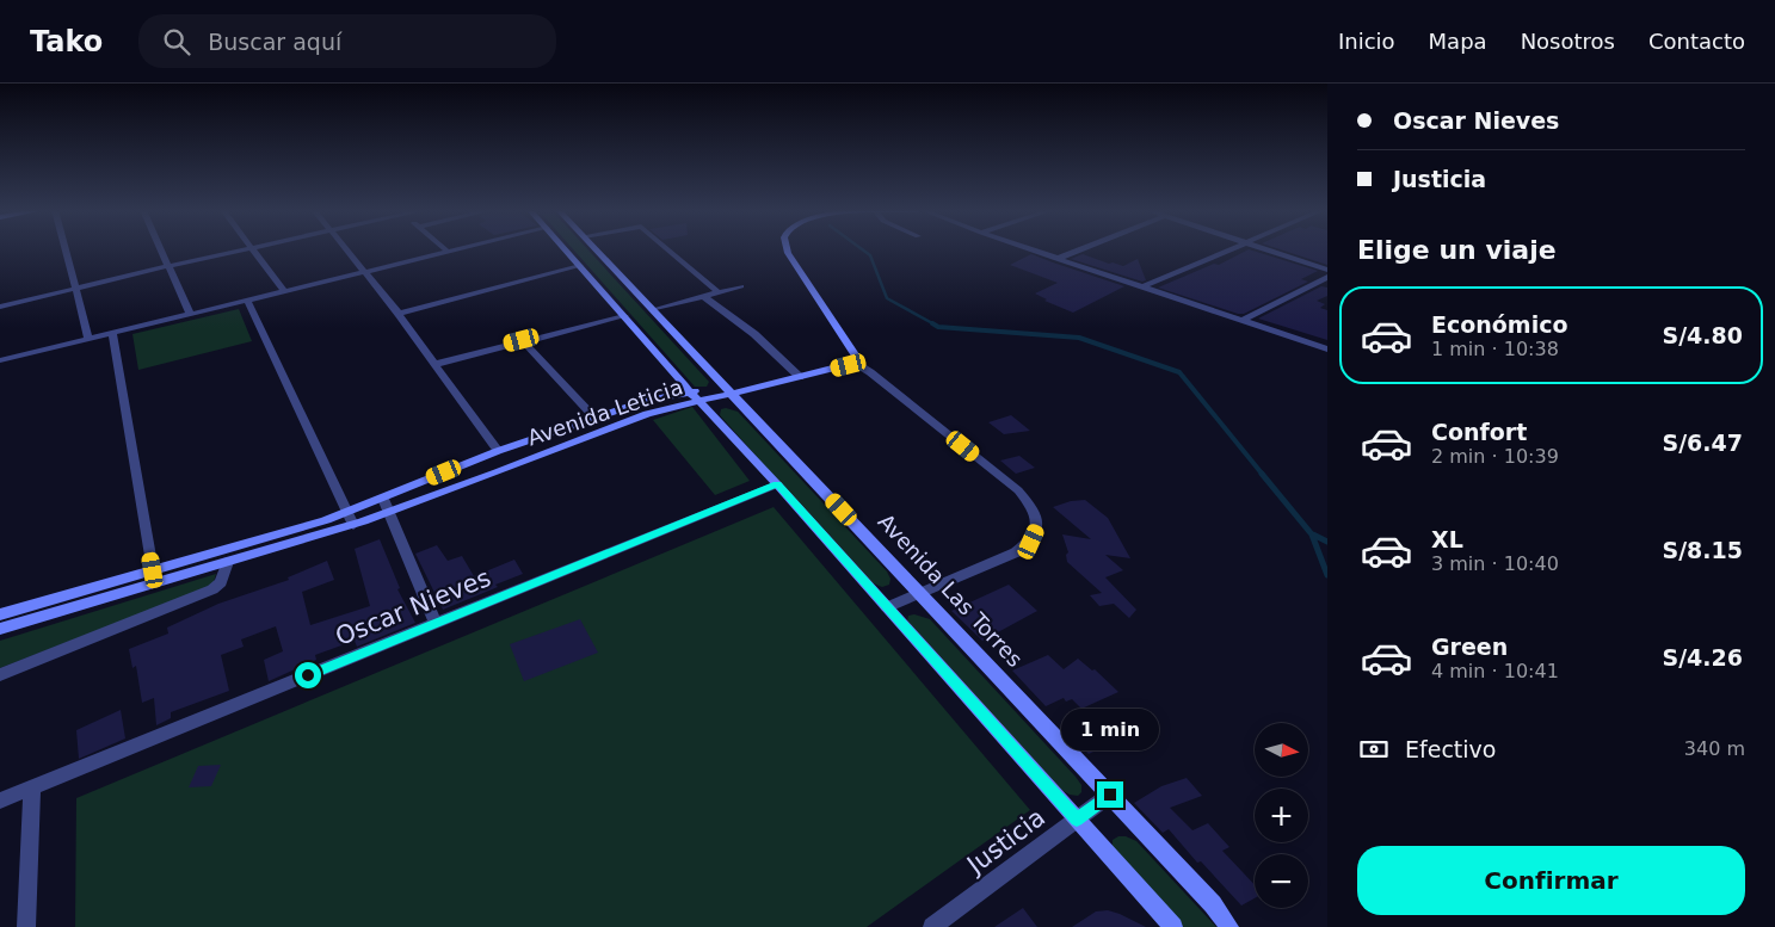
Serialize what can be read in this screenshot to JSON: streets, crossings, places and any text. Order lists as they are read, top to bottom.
{
  "streets": {
    "street": [
      "Avenida Leticia",
      "Avenida Las Torres",
      "Oscar Nieves",
      "Justicia"
    ]
  },
  "crossings": [
    ["Avenida Leticia", "Avenida Las Torres"],
    ["Avenida Las Torres", "Justicia"]
  ],
  "north": "right",
  "page": {
    "header": "Tako",
    "search": "Buscar aquí",
    "nav": [
      "Inicio",
      "Mapa",
      "Nosotros",
      "Contacto"
    ],
    "banner": ["Oscar Nieves", "Justicia"],
    "heading": "Elige un viaje",
    "list": [
      {
        "name": "Económico",
        "note": "1 min · 10:38",
        "value": "S/4.80"
      },
      {
        "name": "Confort",
        "note": "2 min · 10:39",
        "value": "S/6.47"
      },
      {
        "name": "XL",
        "note": "3 min · 10:40",
        "value": "S/8.15"
      },
      {
        "name": "Green",
        "note": "4 min · 10:41",
        "value": "S/4.26"
      }
    ],
    "bubble": "1 min",
    "pay": ["Efectivo", "340 m"],
    "map_buttons": ["+", "−"],
    "buttons": "Confirmar"
  }
}
